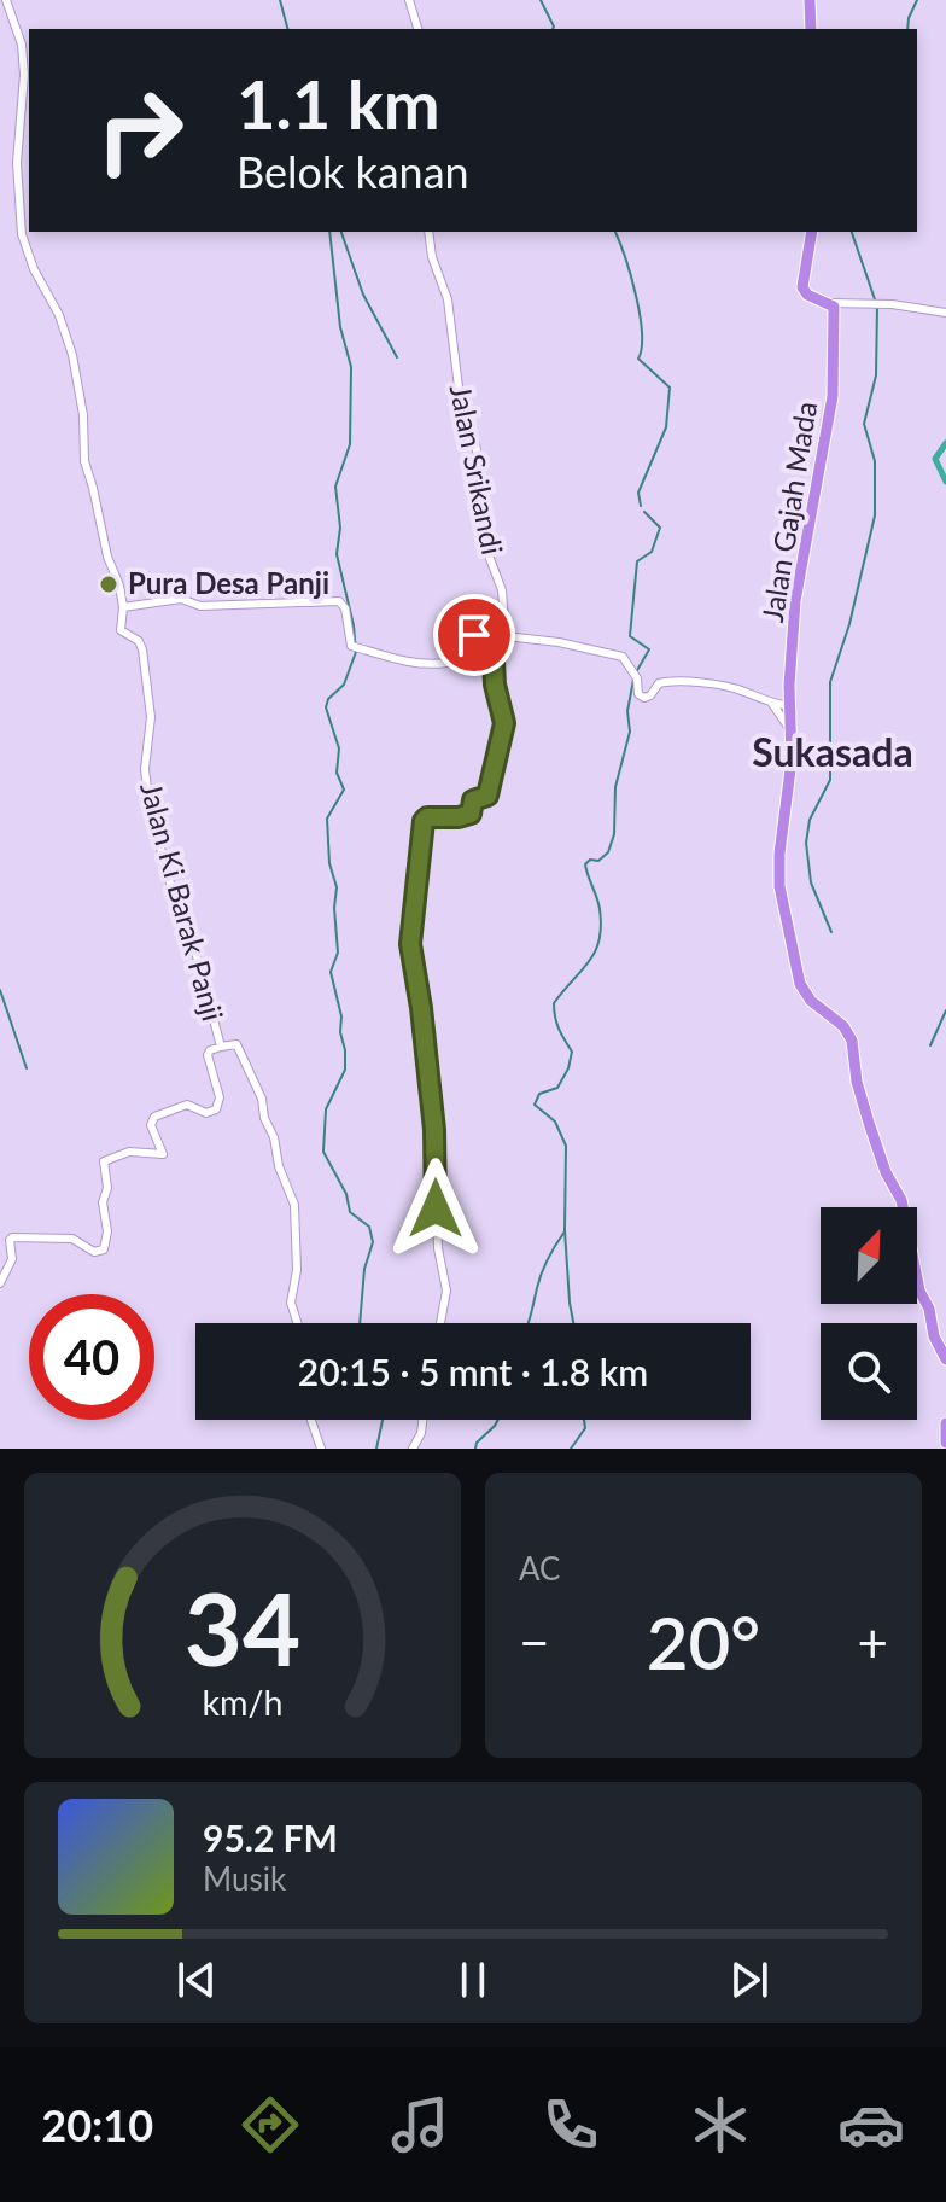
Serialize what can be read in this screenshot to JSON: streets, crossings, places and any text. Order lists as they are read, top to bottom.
{
  "streets": {
    "highway": ["Jalan Gajah Mada"],
    "street": ["Jalan Srikandi", "Jalan Ki Barak Panji"]
  },
  "districts": ["Sukasada"],
  "places": ["Pura Desa Panji"],
  "north": "top right",
  "page": {
    "turn": ["1.1 km", "Belok kanan"],
    "limit": "40",
    "trip": "20:15 · 5 mnt · 1.8 km",
    "tile": "AC",
    "heat": ["−", "20°", "+"],
    "song": ["95.2 FM", "Musik"],
    "tabs": "20:10",
    "gauge": ["34", "km/h"]
  }
}
